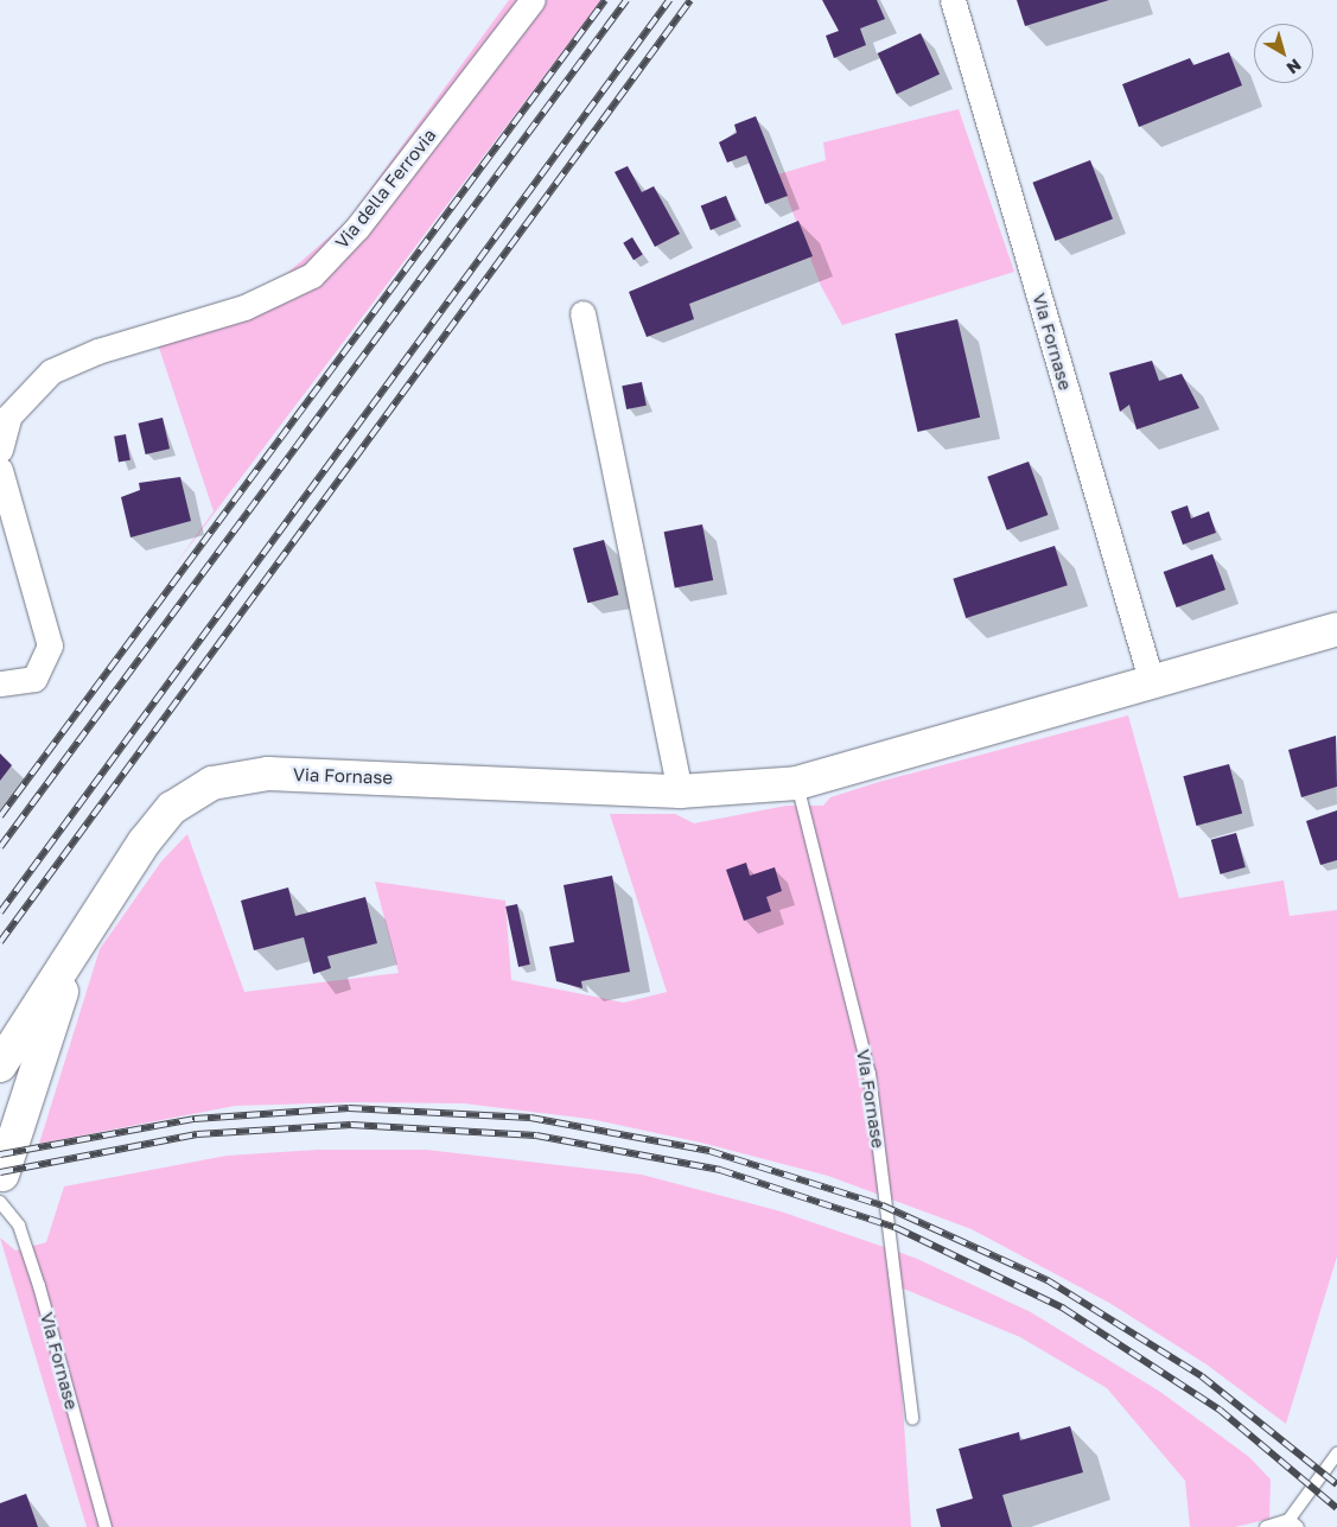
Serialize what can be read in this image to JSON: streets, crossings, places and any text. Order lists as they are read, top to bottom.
{
  "streets": {
    "street": ["Via della Ferrovia", "Via Fornase"]
  },
  "north": "bottom right"
}
